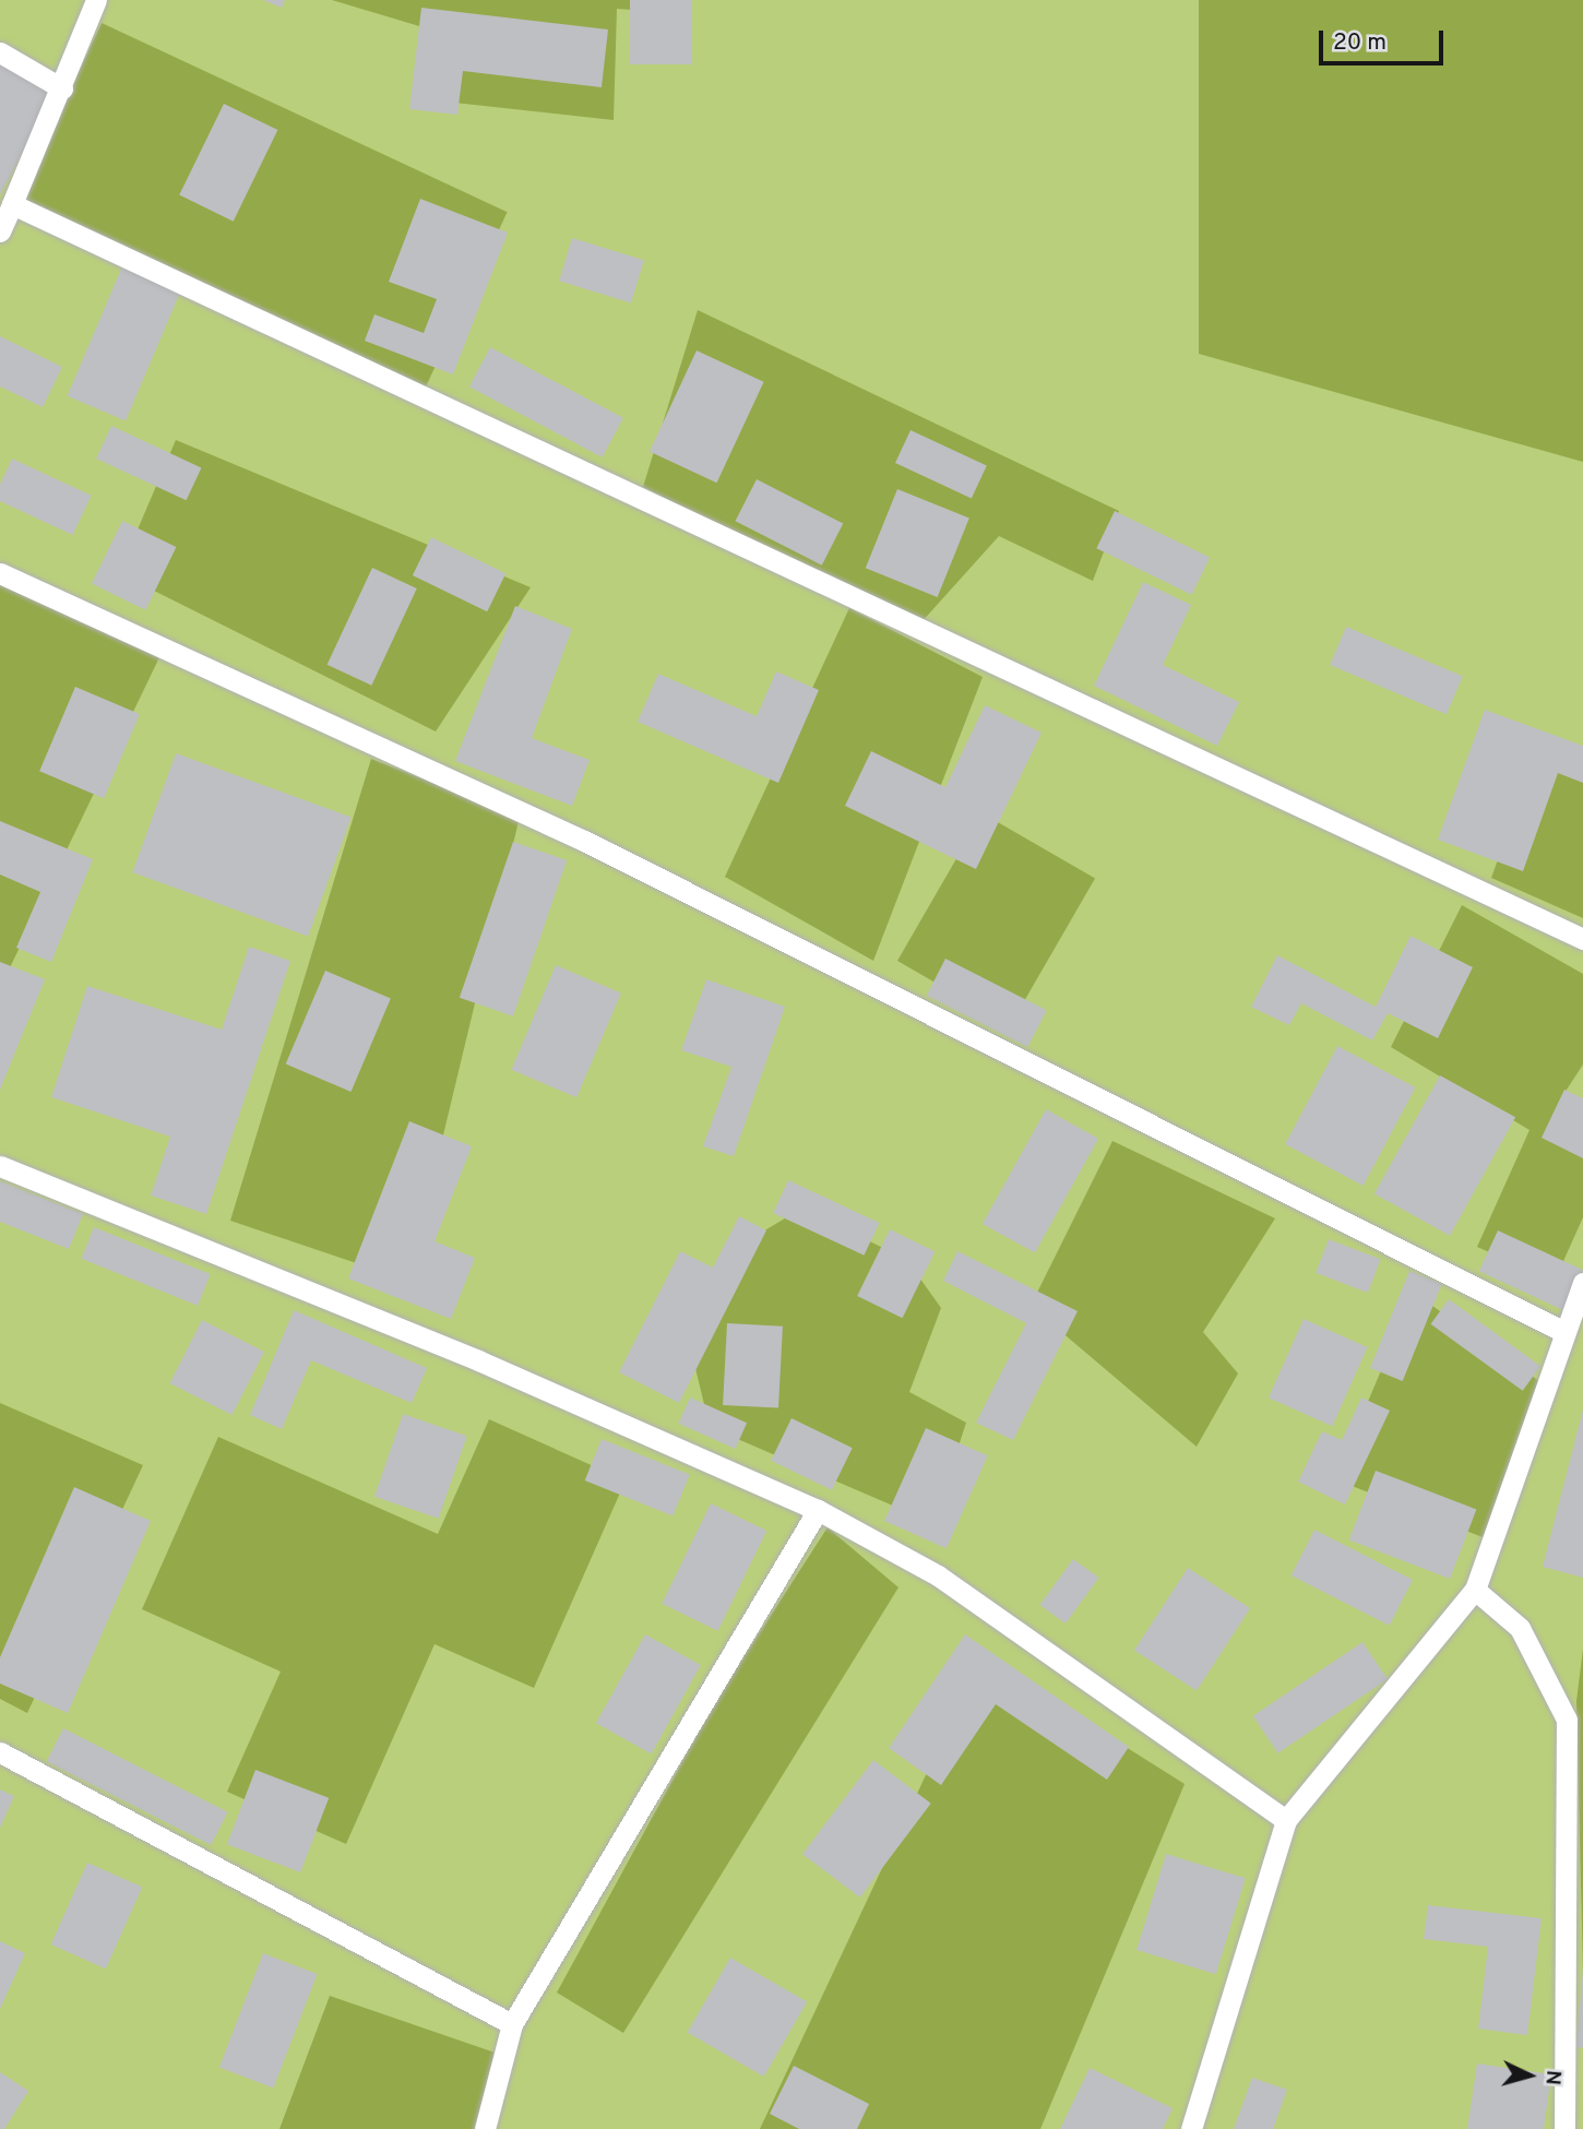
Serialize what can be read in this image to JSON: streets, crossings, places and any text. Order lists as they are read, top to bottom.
{
  "scale_bar": "20 m",
  "north": "right"
}
